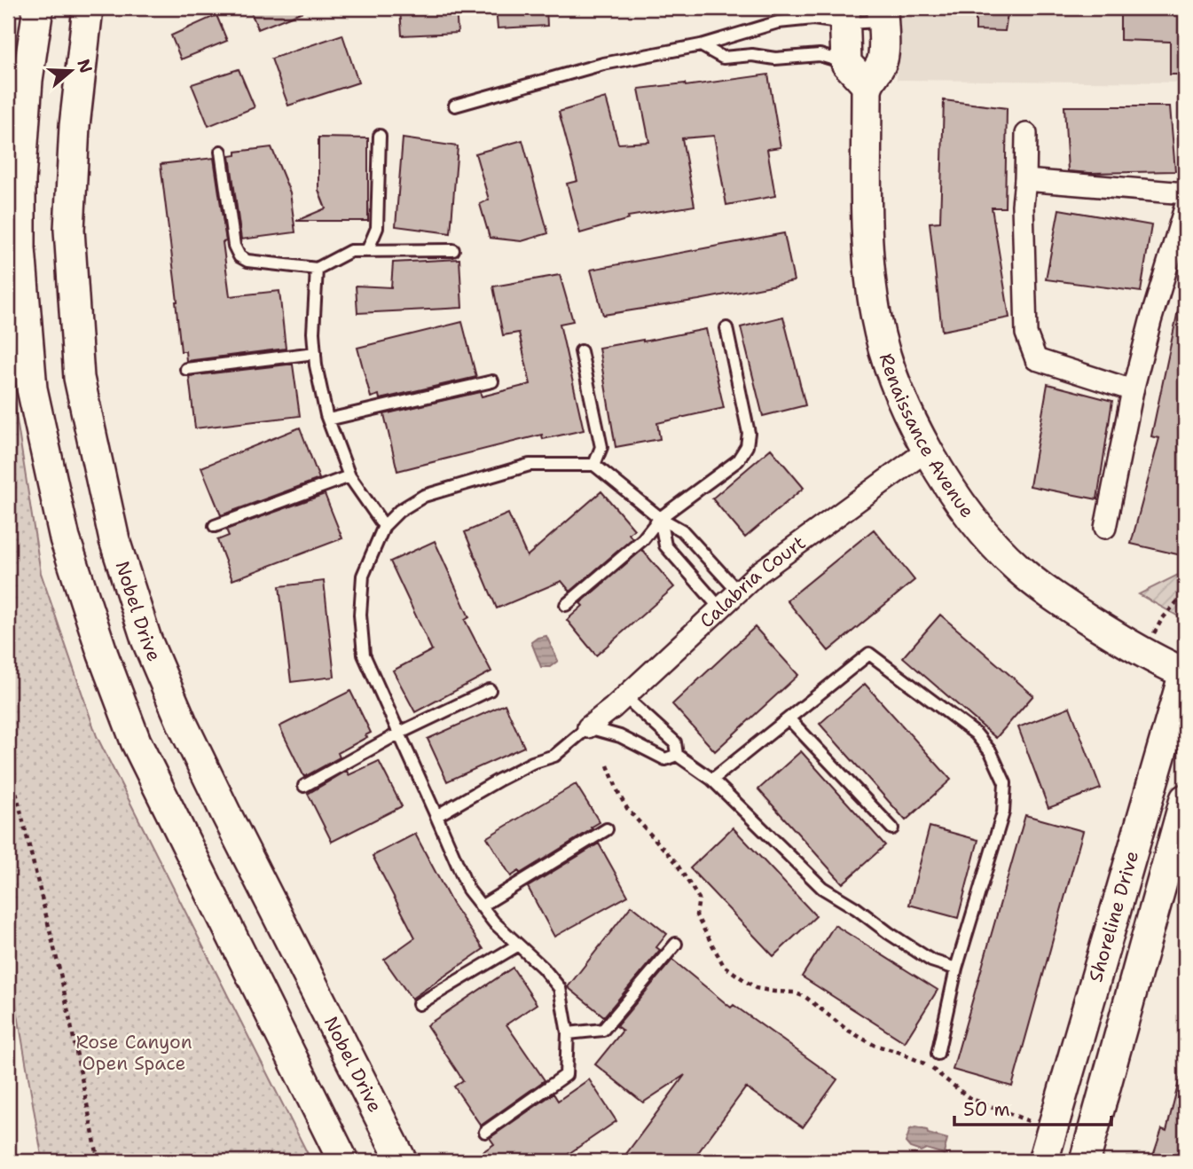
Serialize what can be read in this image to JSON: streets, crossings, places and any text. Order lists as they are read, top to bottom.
{
  "streets": {
    "main road": ["Renaissance Avenue", "Nobel Drive", "Shoreline Drive"],
    "street": ["Calabria Court"]
  },
  "crossings": [
    ["Renaissance Avenue", "Calabria Court"],
    ["Renaissance Avenue", "Shoreline Drive"]
  ],
  "parks": ["Rose Canyon Open Space"],
  "scale_bar": "50 m",
  "north": "right"
}
